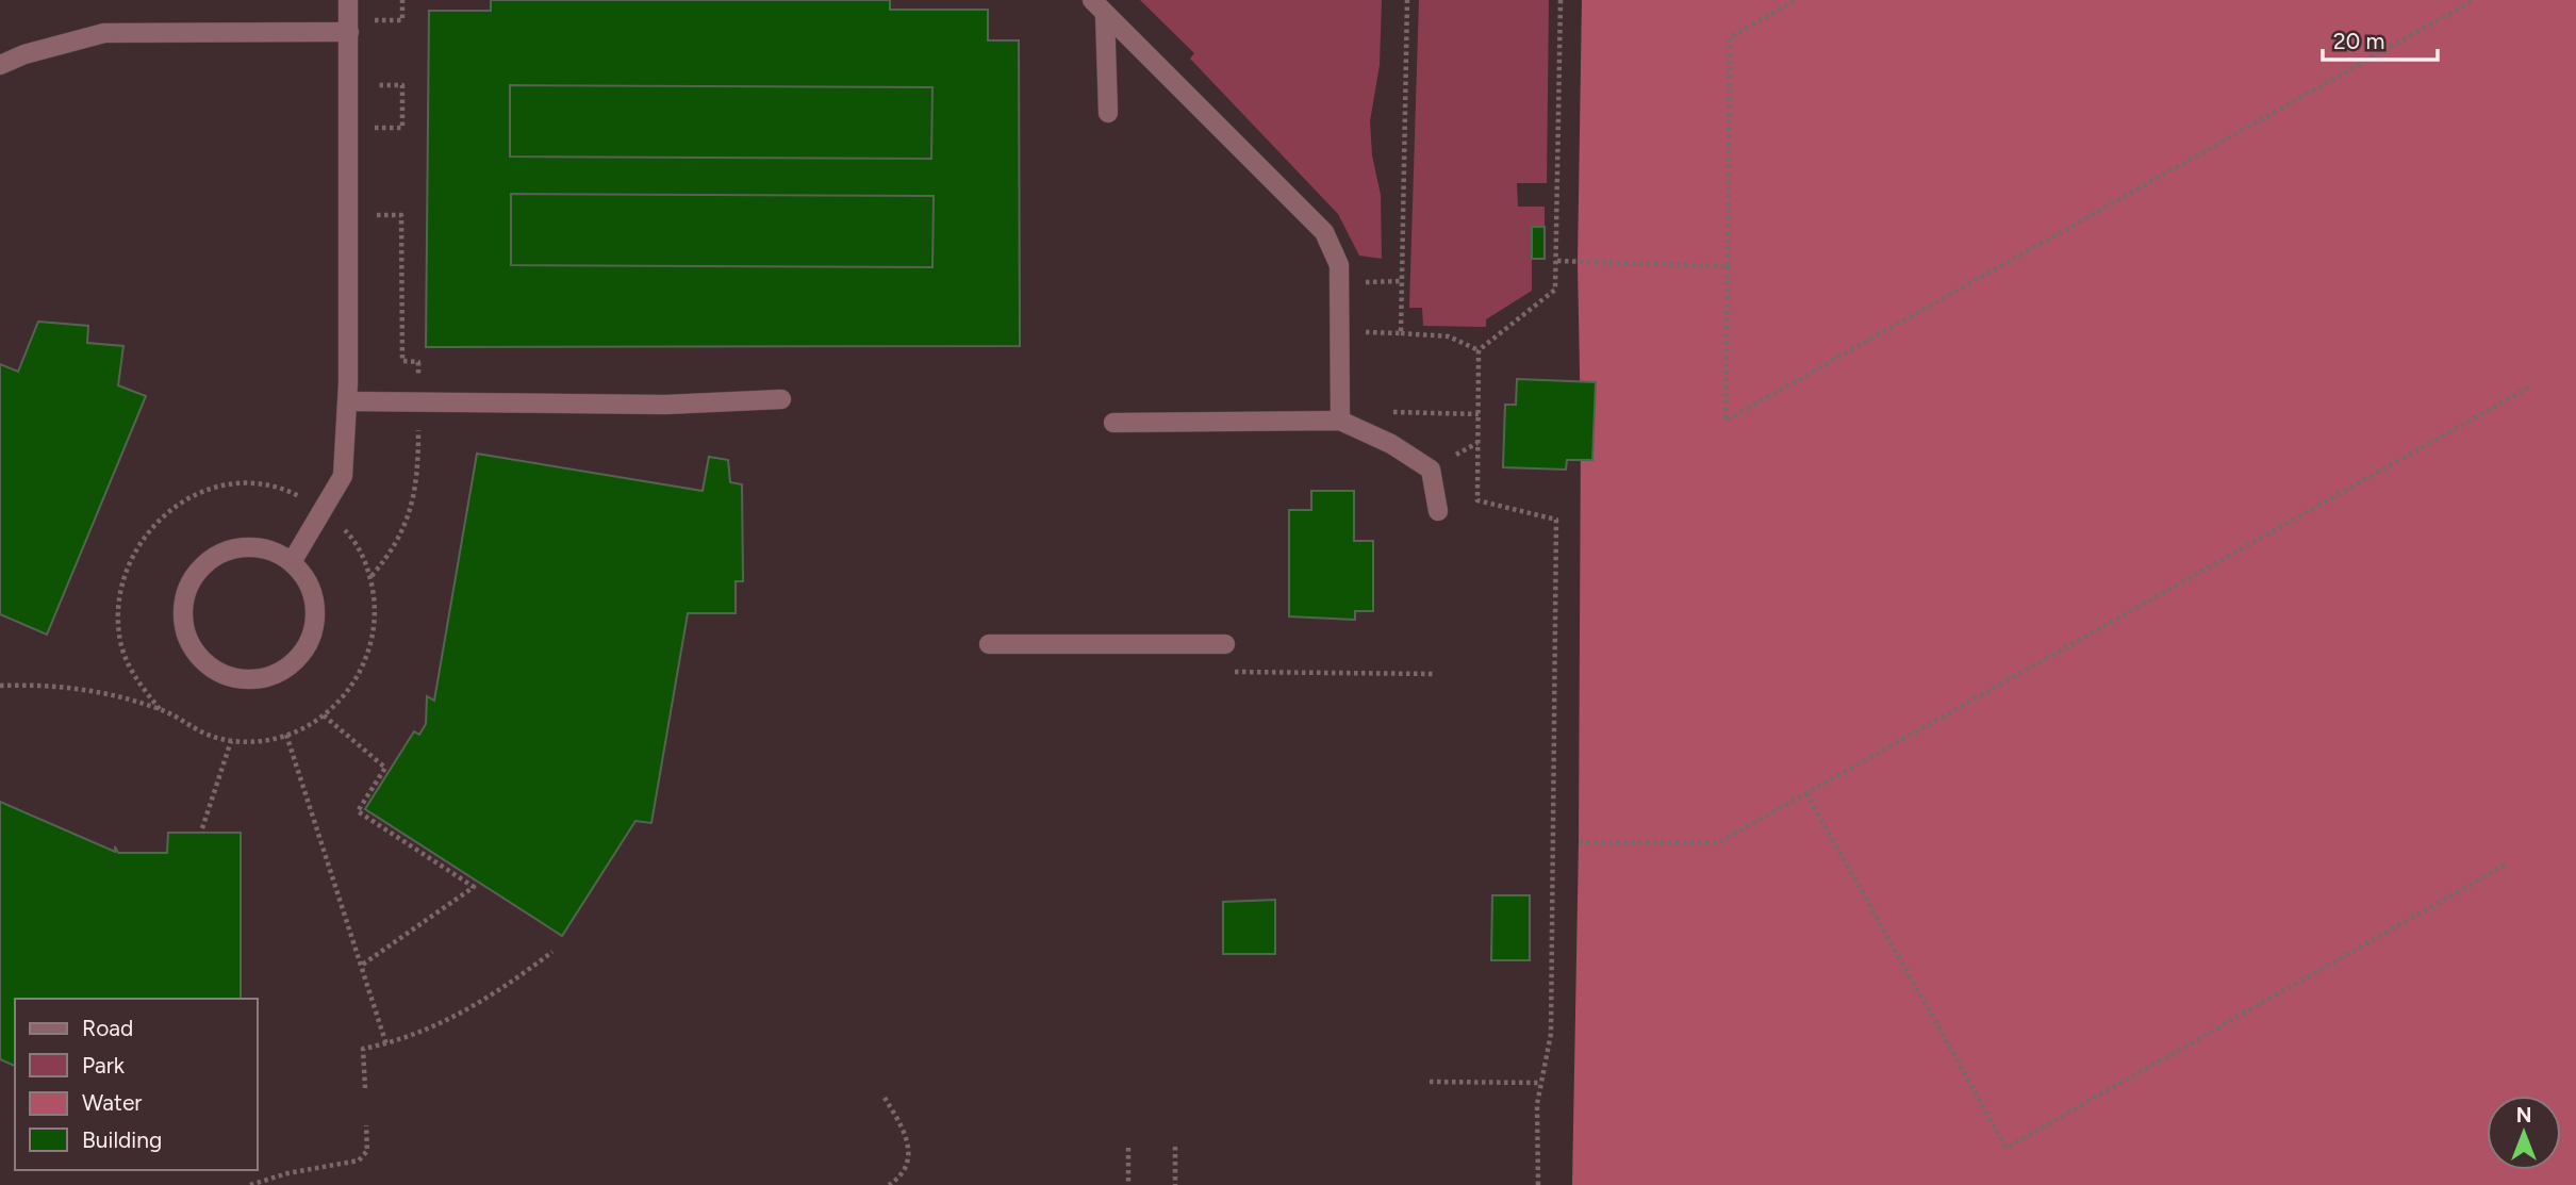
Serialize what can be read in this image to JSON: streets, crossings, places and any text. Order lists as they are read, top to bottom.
{
  "legend": [
    "Road",
    "Park",
    "Water",
    "Building"
  ],
  "scale_bar": "20 m",
  "north": "top"
}
